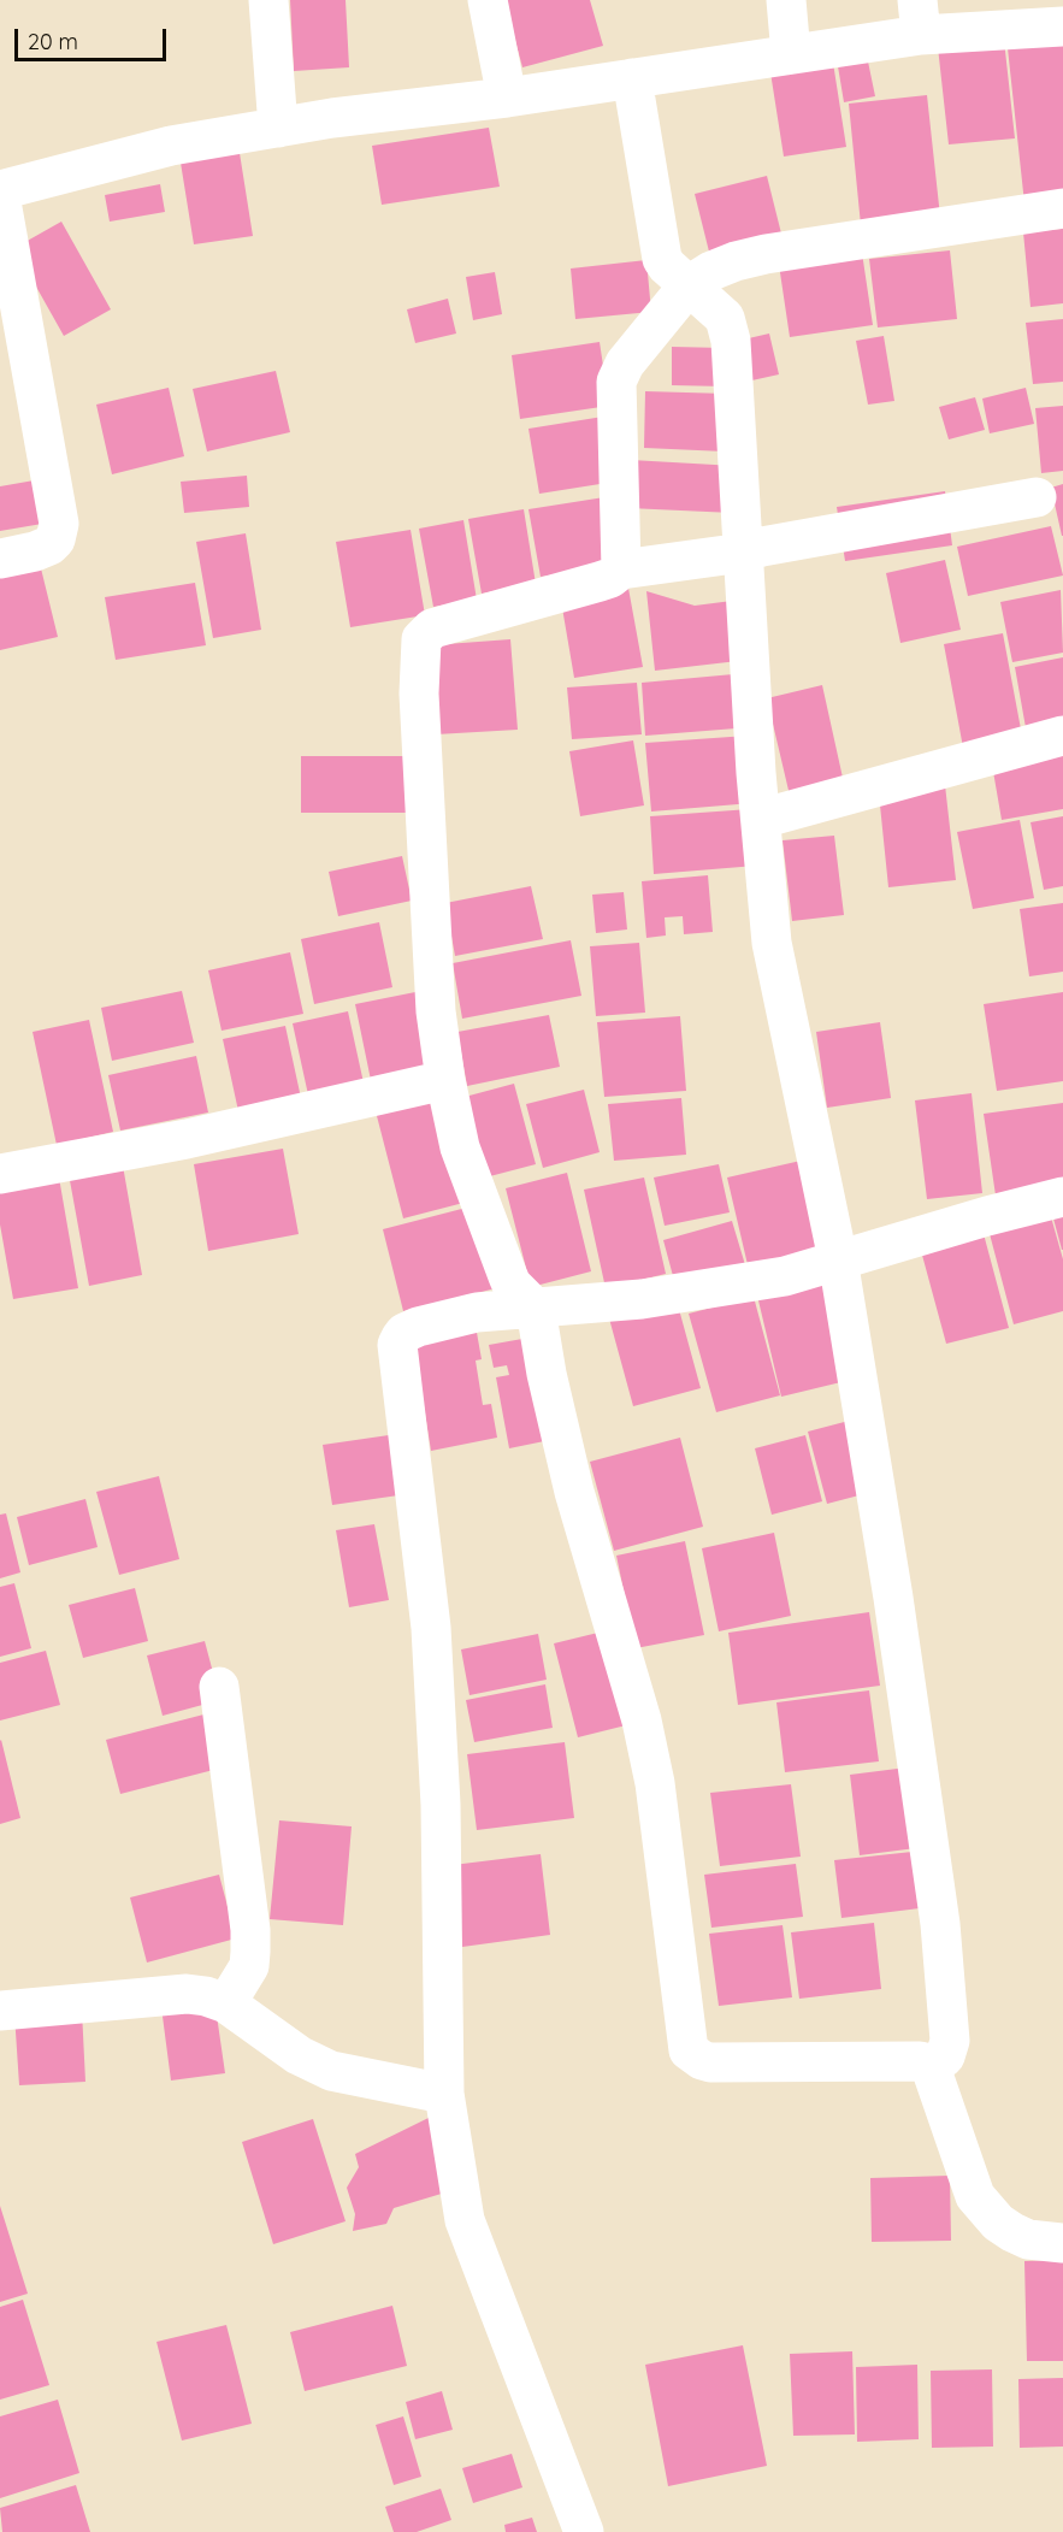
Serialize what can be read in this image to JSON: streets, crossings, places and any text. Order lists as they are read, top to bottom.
{
  "scale_bar": "20 m"
}
